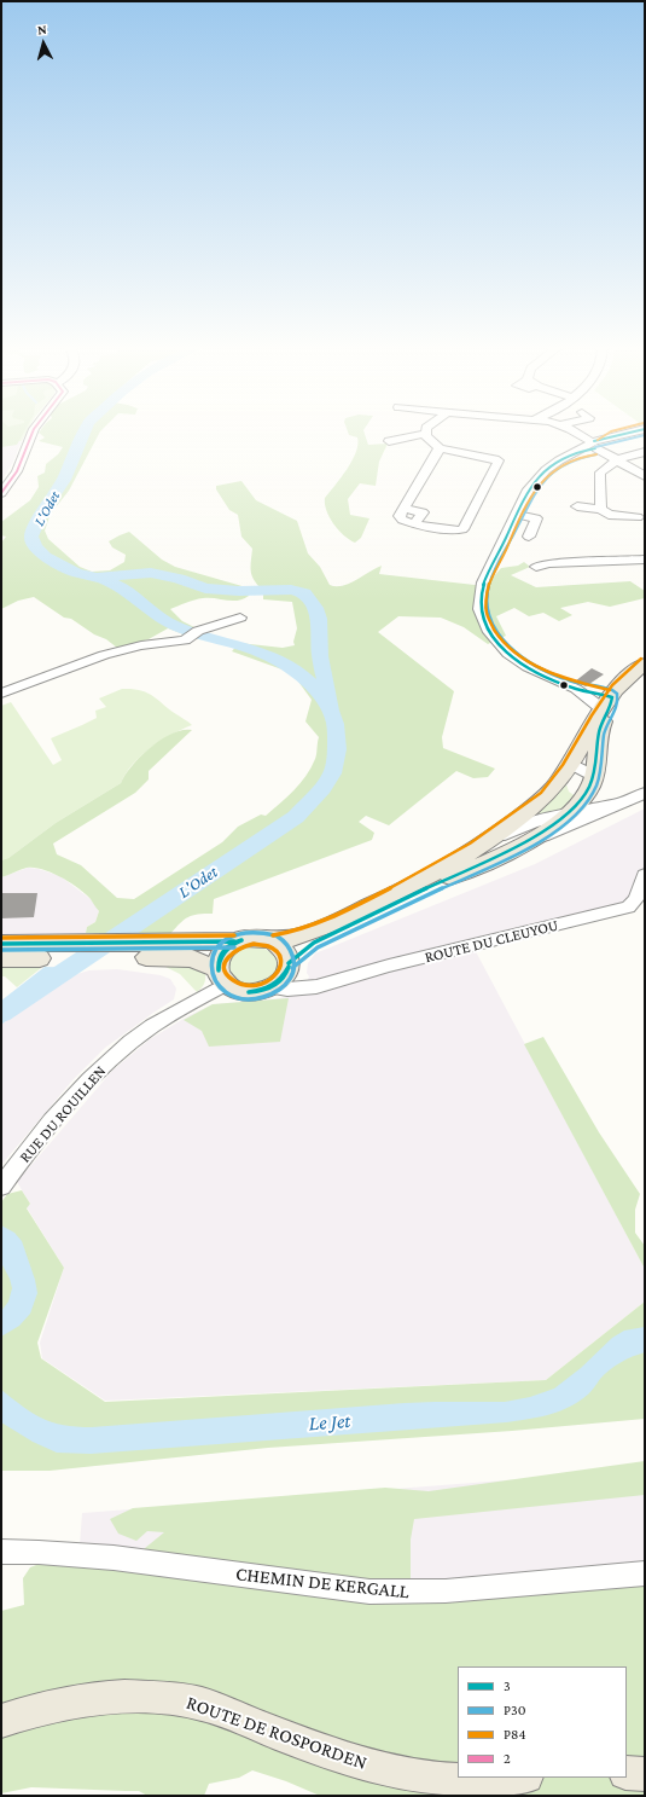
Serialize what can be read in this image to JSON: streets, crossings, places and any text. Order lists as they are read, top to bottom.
{
  "streets": {
    "main road": ["ROUTE DE ROSPORDEN"],
    "street": ["ROUTE DU CLEUYOU", "RUE DU ROUILLEN", "CHEMIN DE KERGALL"]
  },
  "crossings": [
    ["ROUTE DU CLEUYOU", "RUE DU ROUILLEN"]
  ],
  "water": ["L'Odet", "Le Jet"],
  "lines": [
    "transit line 3",
    "transit line P84",
    "transit line 2",
    "transit line P30"
  ],
  "legend": [
    "3",
    "P30",
    "P84",
    "2"
  ],
  "north": "top"
}
